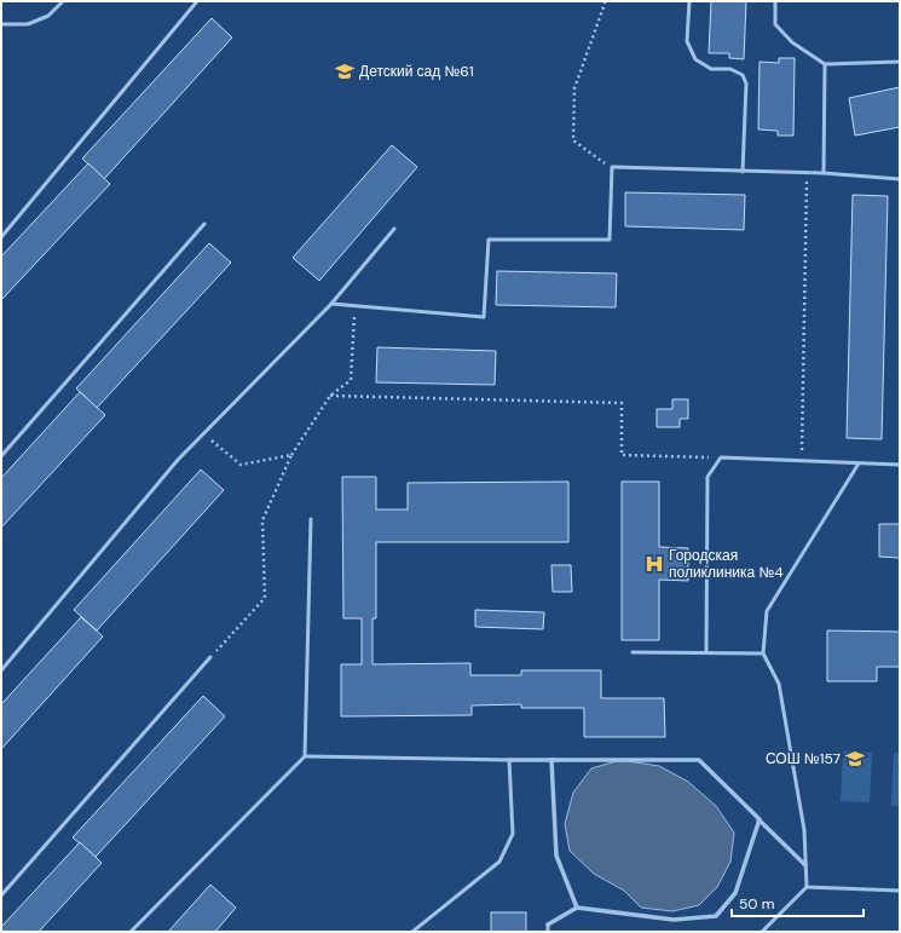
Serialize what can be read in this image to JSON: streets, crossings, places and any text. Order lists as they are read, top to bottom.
{
  "places": {
    "school or university": ["Детский сад №61", "СОШ №157"],
    "hospital": ["Городская поликлиника №4"]
  },
  "scale_bar": "50 m"
}
